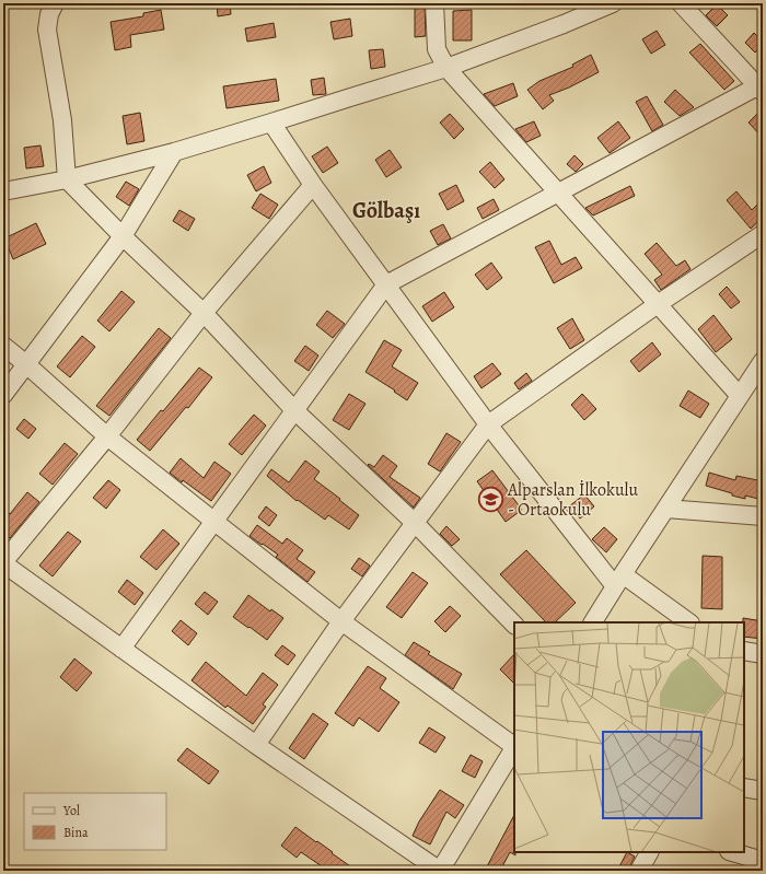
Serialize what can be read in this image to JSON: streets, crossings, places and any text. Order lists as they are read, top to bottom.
{
  "districts": ["Gölbaşı"],
  "places": {
    "school or university": ["Alparslan İlkokulu - Ortaokulu"]
  },
  "legend": ["Yol", "Bina"]
}
